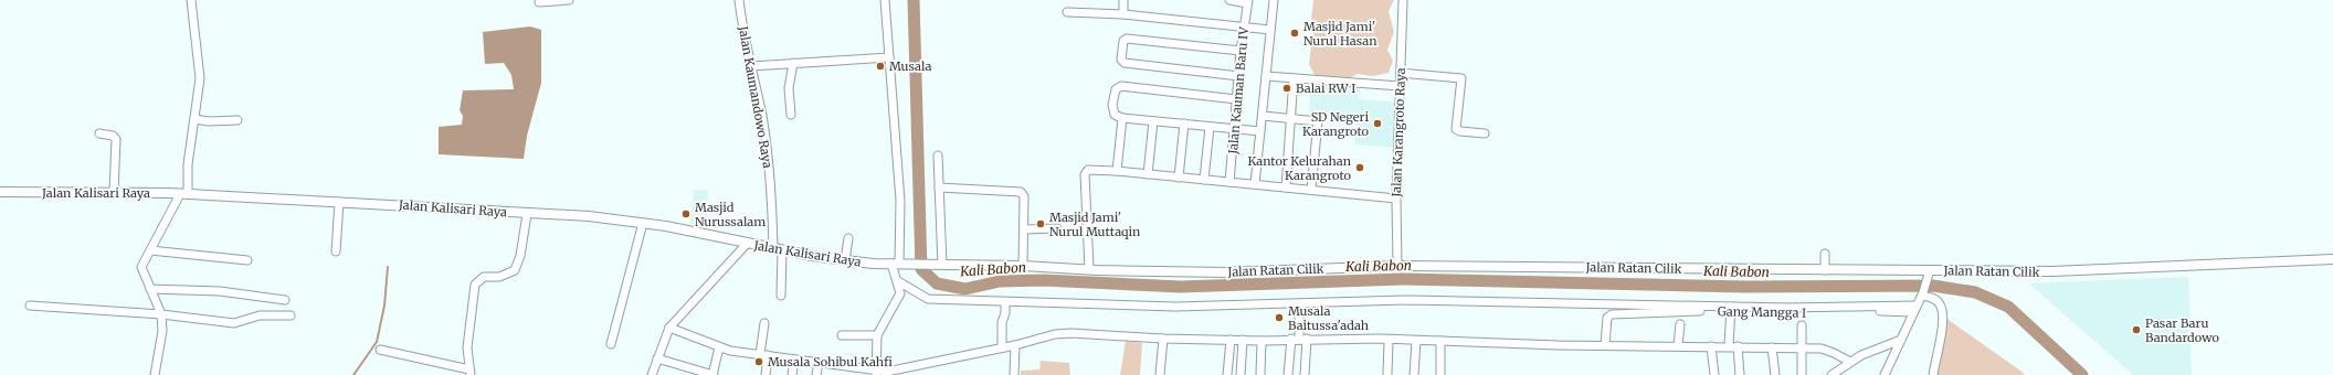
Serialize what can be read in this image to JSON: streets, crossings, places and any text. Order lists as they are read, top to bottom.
{
  "streets": {
    "street": [
      "Jalan Kauman Baru IV",
      "Jalan Kaumandowo Raya",
      "Jalan Karangroto Raya",
      "Jalan Kalisari Raya",
      "Jalan Ratan Cilik",
      "Gang Mangga I"
    ]
  },
  "crossings": [
    ["Jalan Kaumandowo Raya", "Jalan Kalisari Raya"],
    ["Jalan Karangroto Raya", "Jalan Ratan Cilik"],
    ["Jalan Kalisari Raya", "Jalan Ratan Cilik"]
  ],
  "water": ["Kali Babon"],
  "places": [
    "Masjid Jami' Nurul Hasan",
    "Musala",
    "Balai RW I",
    "SD Negeri Karangroto",
    "Kantor Kelurahan Karangroto",
    "Masjid Nurussalam",
    "Masjid Jami' Nurul Muttaqin",
    "Musala Baitussa'adah",
    "Pasar Baru Bandardowo",
    "Musala Sohibul Kahfi"
  ]
}
